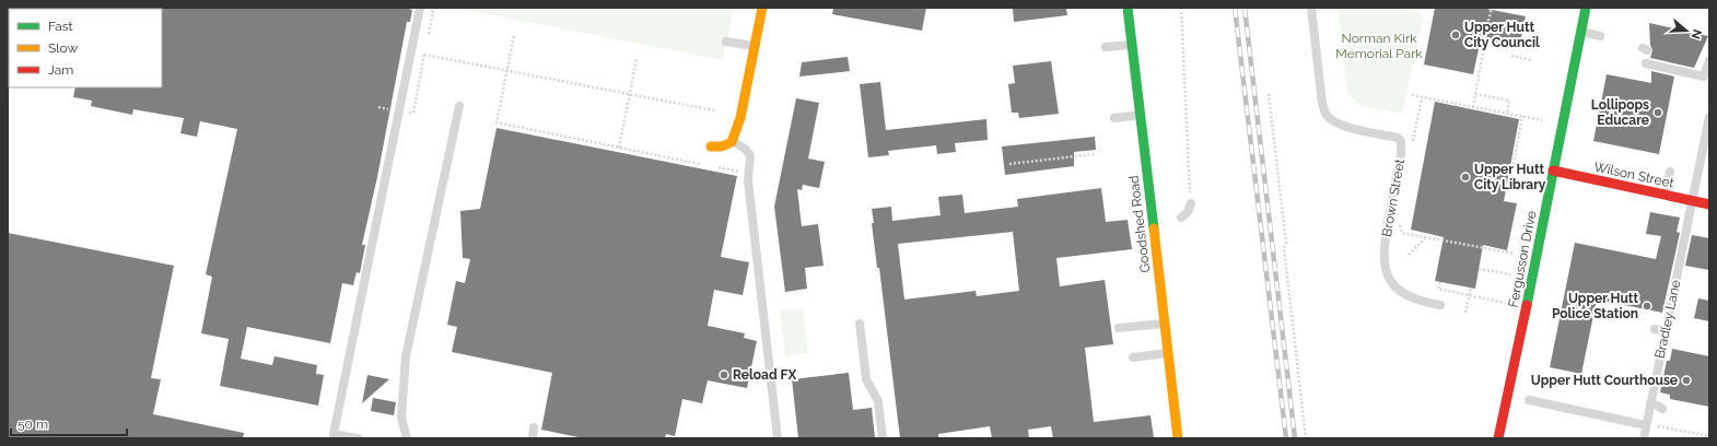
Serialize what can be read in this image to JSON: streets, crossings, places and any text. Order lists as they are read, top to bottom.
{
  "streets": {
    "street": ["Wilson Street", "Goodshed Road", "Fergusson Drive"],
    "lane": ["Brown Street", "Bradley Lane"]
  },
  "crossings": [
    ["Wilson Street", "Fergusson Drive"],
    ["Wilson Street", "Bradley Lane"]
  ],
  "parks": ["Norman Kirk Memorial Park"],
  "places": [
    "Upper Hutt City Council",
    "Lollipops Educare",
    "Upper Hutt City Library",
    "Upper Hutt Police Station",
    "Reload FX",
    "Upper Hutt Courthouse"
  ],
  "legend": ["Fast", "Slow", "Jam"],
  "scale_bar": "50 m",
  "north": "right"
}
